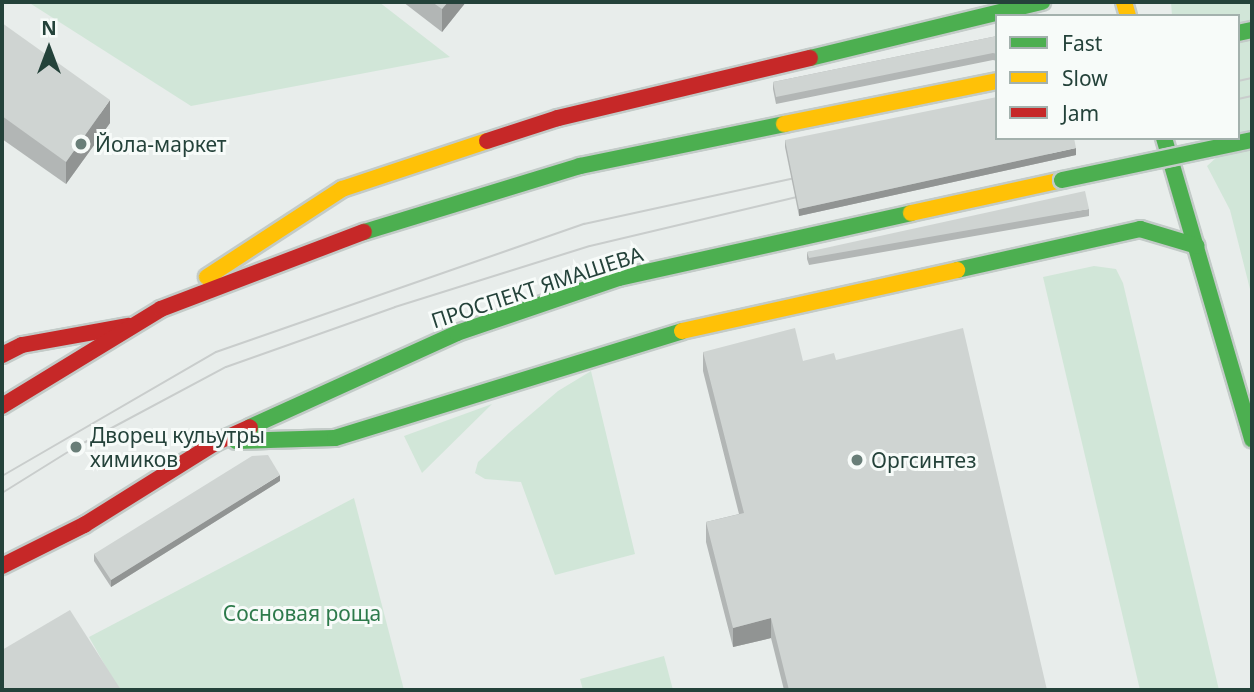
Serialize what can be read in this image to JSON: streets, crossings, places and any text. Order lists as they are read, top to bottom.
{
  "streets": {
    "main road": ["ПРОСПЕКТ ЯМАШЕВА"]
  },
  "parks": ["Сосновая роща"],
  "places": ["Йола-маркет", "Дворец кульутры химиков", "Оргсинтез"],
  "legend": ["Fast", "Slow", "Jam"],
  "north": "top"
}
